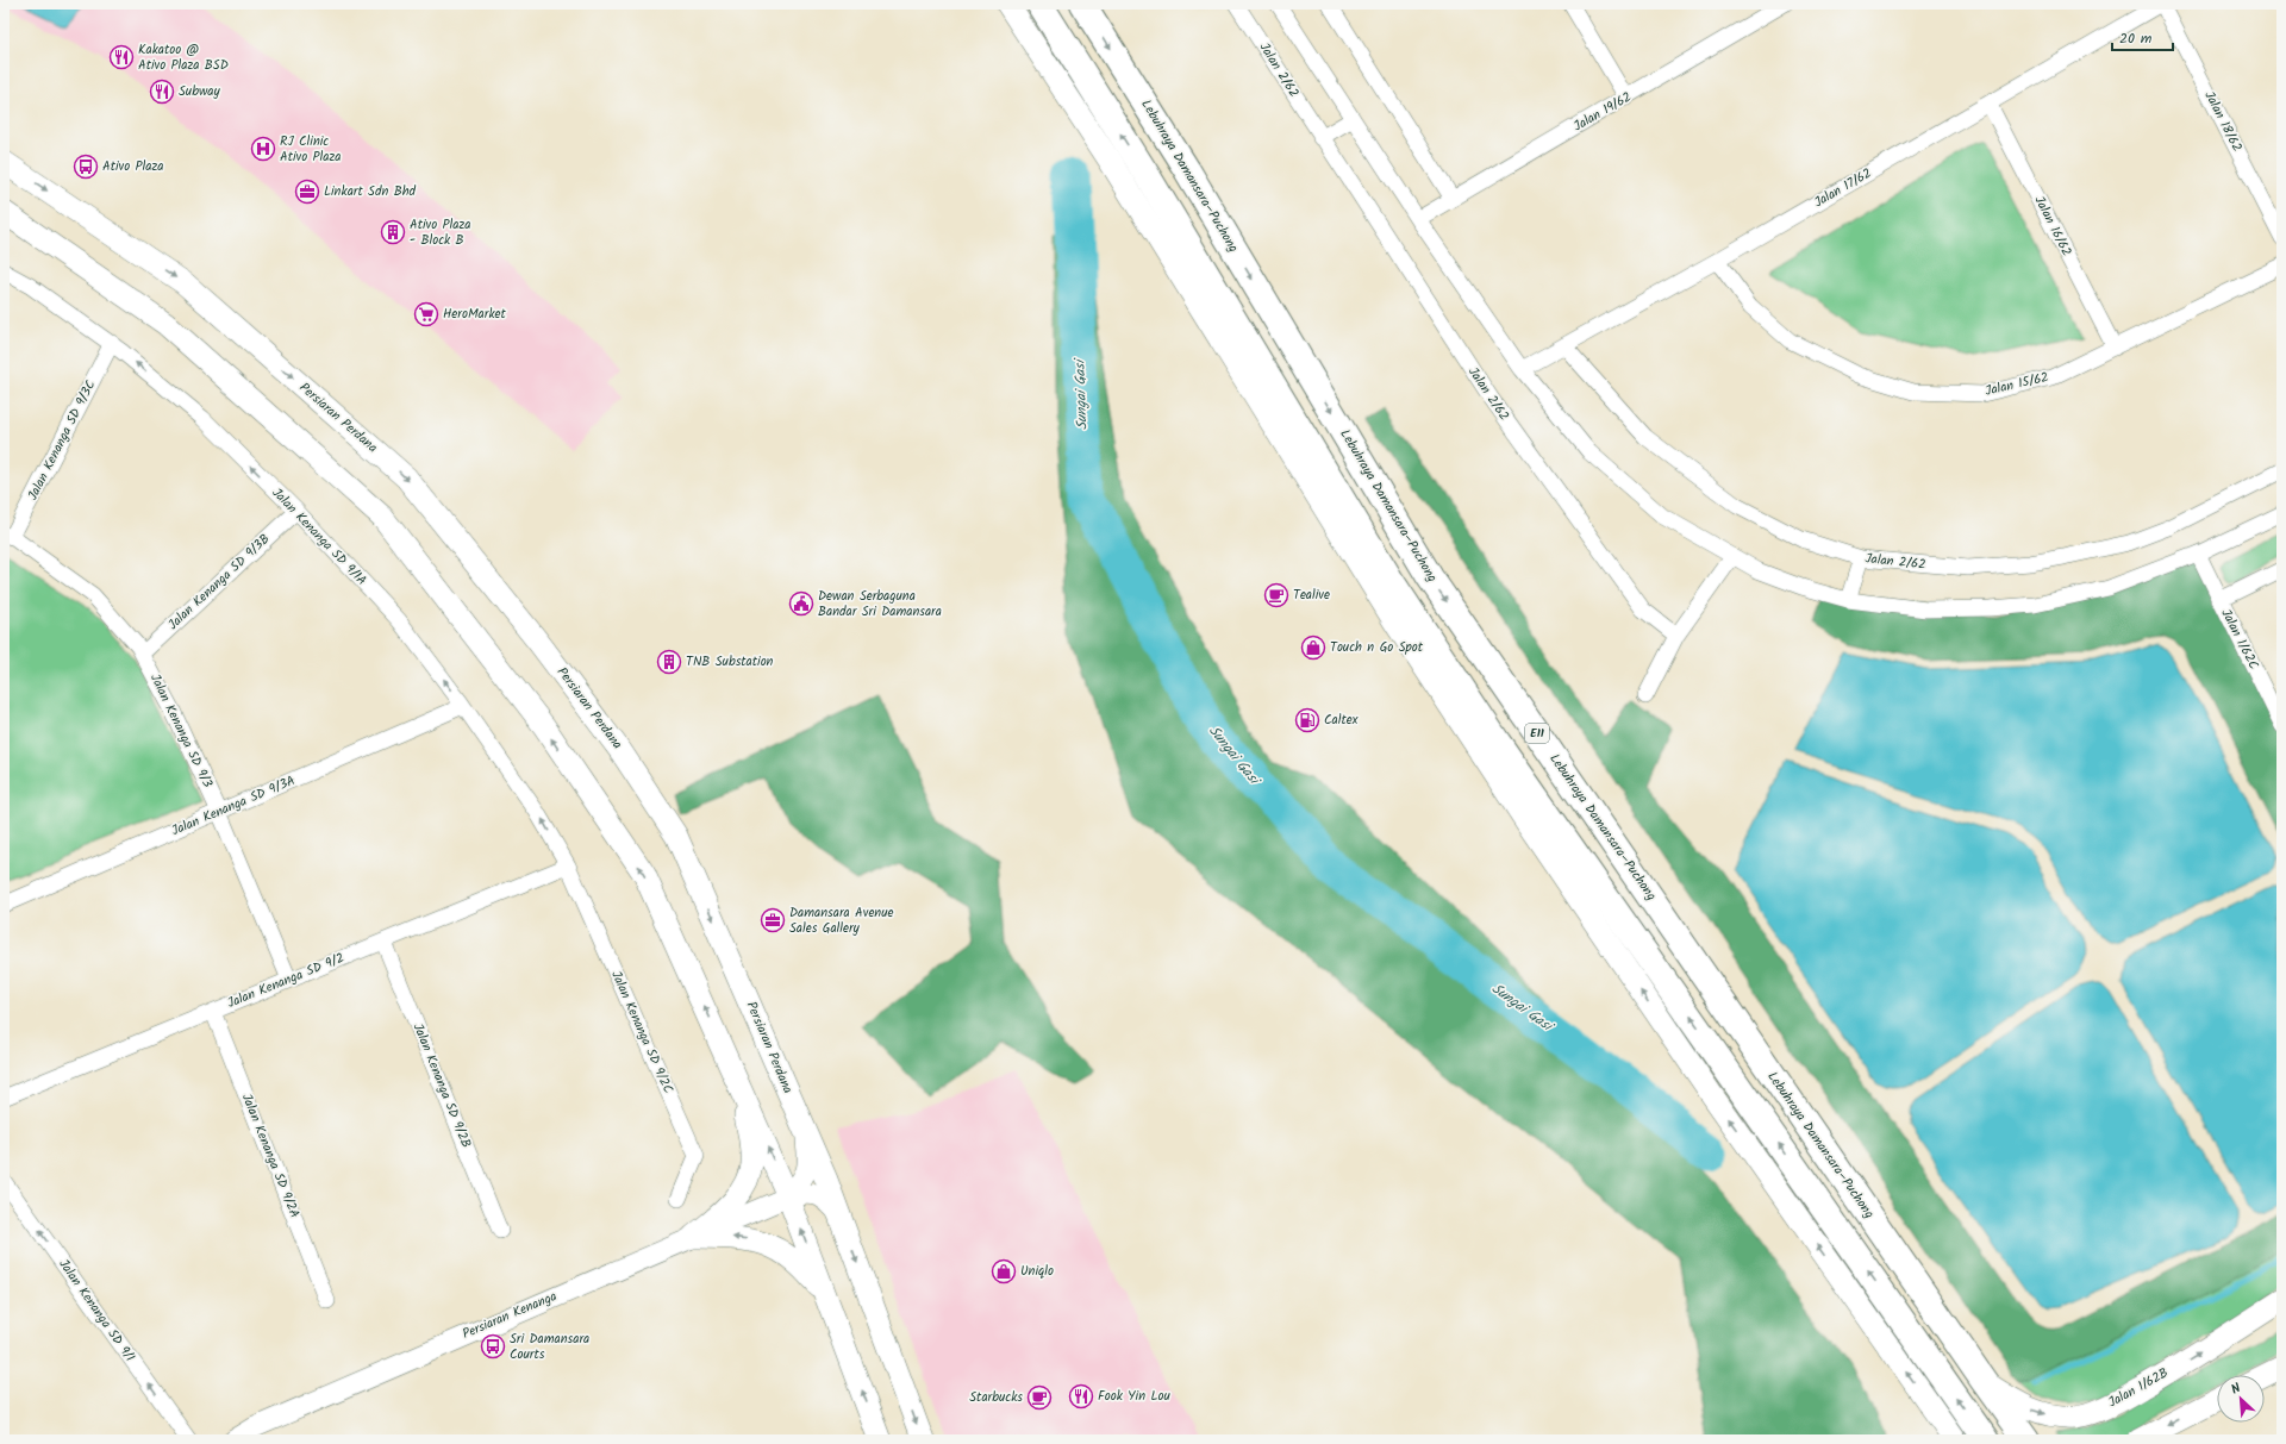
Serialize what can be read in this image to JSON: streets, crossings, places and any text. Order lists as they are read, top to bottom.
{
  "streets": {
    "highway": ["Lebuhraya Damansara–Puchong", "E11"],
    "main road": ["Persiaran Perdana", "Jalan 1/62B"],
    "street": [
      "Jalan 2/62",
      "Jalan 19/62",
      "Jalan 18/62",
      "Jalan 17/62",
      "Jalan 16/62",
      "Jalan 15/62",
      "Jalan Kenanga SD 9/3C",
      "Jalan Kenanga SD 9/1A",
      "Jalan Kenanga SD 9/3B",
      "Jalan 1/62C",
      "Jalan Kenanga SD 9/3",
      "Jalan Kenanga SD 9/3A",
      "Jalan Kenanga SD 9/2",
      "Jalan Kenanga SD 9/2C",
      "Jalan Kenanga SD 9/2B",
      "Jalan Kenanga SD 9/2A",
      "Jalan Kenanga SD 9/1",
      "Persiaran Kenanga"
    ]
  },
  "crossings": [
    ["Jalan 2/62", "Jalan 17/62"],
    ["Jalan 18/62", "Jalan 17/62"],
    ["Lebuhraya Damansara–Puchong", "Jalan 1/62B"],
    ["Jalan 17/62", "Jalan 16/62"],
    ["Jalan 17/62", "Jalan 15/62"],
    ["Jalan 16/62", "Jalan 15/62"],
    ["Persiaran Perdana", "Persiaran Kenanga"],
    ["Jalan Kenanga SD 9/3C", "Jalan Kenanga SD 9/1A"],
    ["Jalan Kenanga SD 9/3C", "Jalan Kenanga SD 9/3"],
    ["Jalan Kenanga SD 9/1A", "Jalan Kenanga SD 9/3B"],
    ["Jalan Kenanga SD 9/1A", "Jalan Kenanga SD 9/3A"],
    ["Jalan Kenanga SD 9/1A", "Jalan Kenanga SD 9/2"],
    ["Jalan Kenanga SD 9/1A", "Jalan Kenanga SD 9/2C"],
    ["Jalan Kenanga SD 9/3B", "Jalan Kenanga SD 9/3"],
    ["Jalan Kenanga SD 9/3", "Jalan Kenanga SD 9/3A"],
    ["Jalan Kenanga SD 9/3", "Jalan Kenanga SD 9/2"],
    ["Jalan Kenanga SD 9/2", "Jalan Kenanga SD 9/2C"],
    ["Jalan Kenanga SD 9/2", "Jalan Kenanga SD 9/2B"],
    ["Jalan Kenanga SD 9/2", "Jalan Kenanga SD 9/2A"]
  ],
  "one_way": ["Jalan Kenanga SD 9/1A", "Jalan Kenanga SD 9/1"],
  "water": ["Sungai Gasi"],
  "places": {
    "restaurant": ["Kakatoo @ Ativo Plaza BSD", "Subway", "Fook Yin Lou"],
    "hospital": ["RJ Clinic Ativo Plaza"],
    "bus stop": ["Ativo Plaza", "Sri Damansara Courts"],
    "office": ["Linkart Sdn Bhd", "Damansara Avenue Sales Gallery"],
    "building": ["Ativo Plaza - Block B", "TNB Substation"],
    "supermarket": ["HeroMarket"],
    "cafe": ["Tealive", "Starbucks"],
    "public building": ["Dewan Serbaguna Bandar Sri Damansara"],
    "shop": ["Touch n Go Spot", "Uniqlo"],
    "fuel station": ["Caltex"]
  },
  "scale_bar": "20 m",
  "north": "top left"
}
